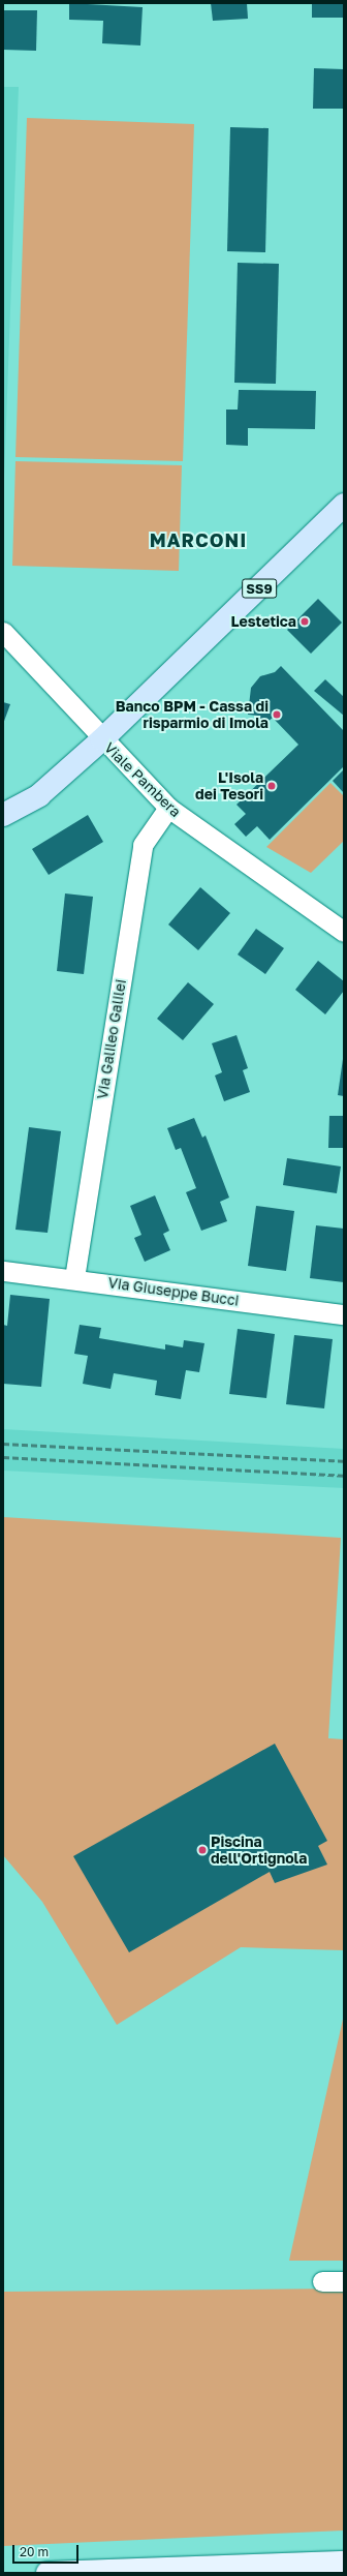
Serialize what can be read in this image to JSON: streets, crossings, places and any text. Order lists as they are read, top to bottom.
{
  "streets": {
    "main road": ["SS9"],
    "street": ["Viale Pambera", "Via Galileo Galilei", "Via Giuseppe Bucci"]
  },
  "crossings": [
    ["SS9", "Viale Pambera"],
    ["Viale Pambera", "Via Galileo Galilei"],
    ["Via Galileo Galilei", "Via Giuseppe Bucci"]
  ],
  "districts": ["MARCONI"],
  "places": [
    "Lestetica",
    "Banco BPM - Cassa di risparmio di Imola",
    "L'Isola dei Tesori",
    "Piscina dell'Ortignola"
  ],
  "scale_bar": "20 m"
}
